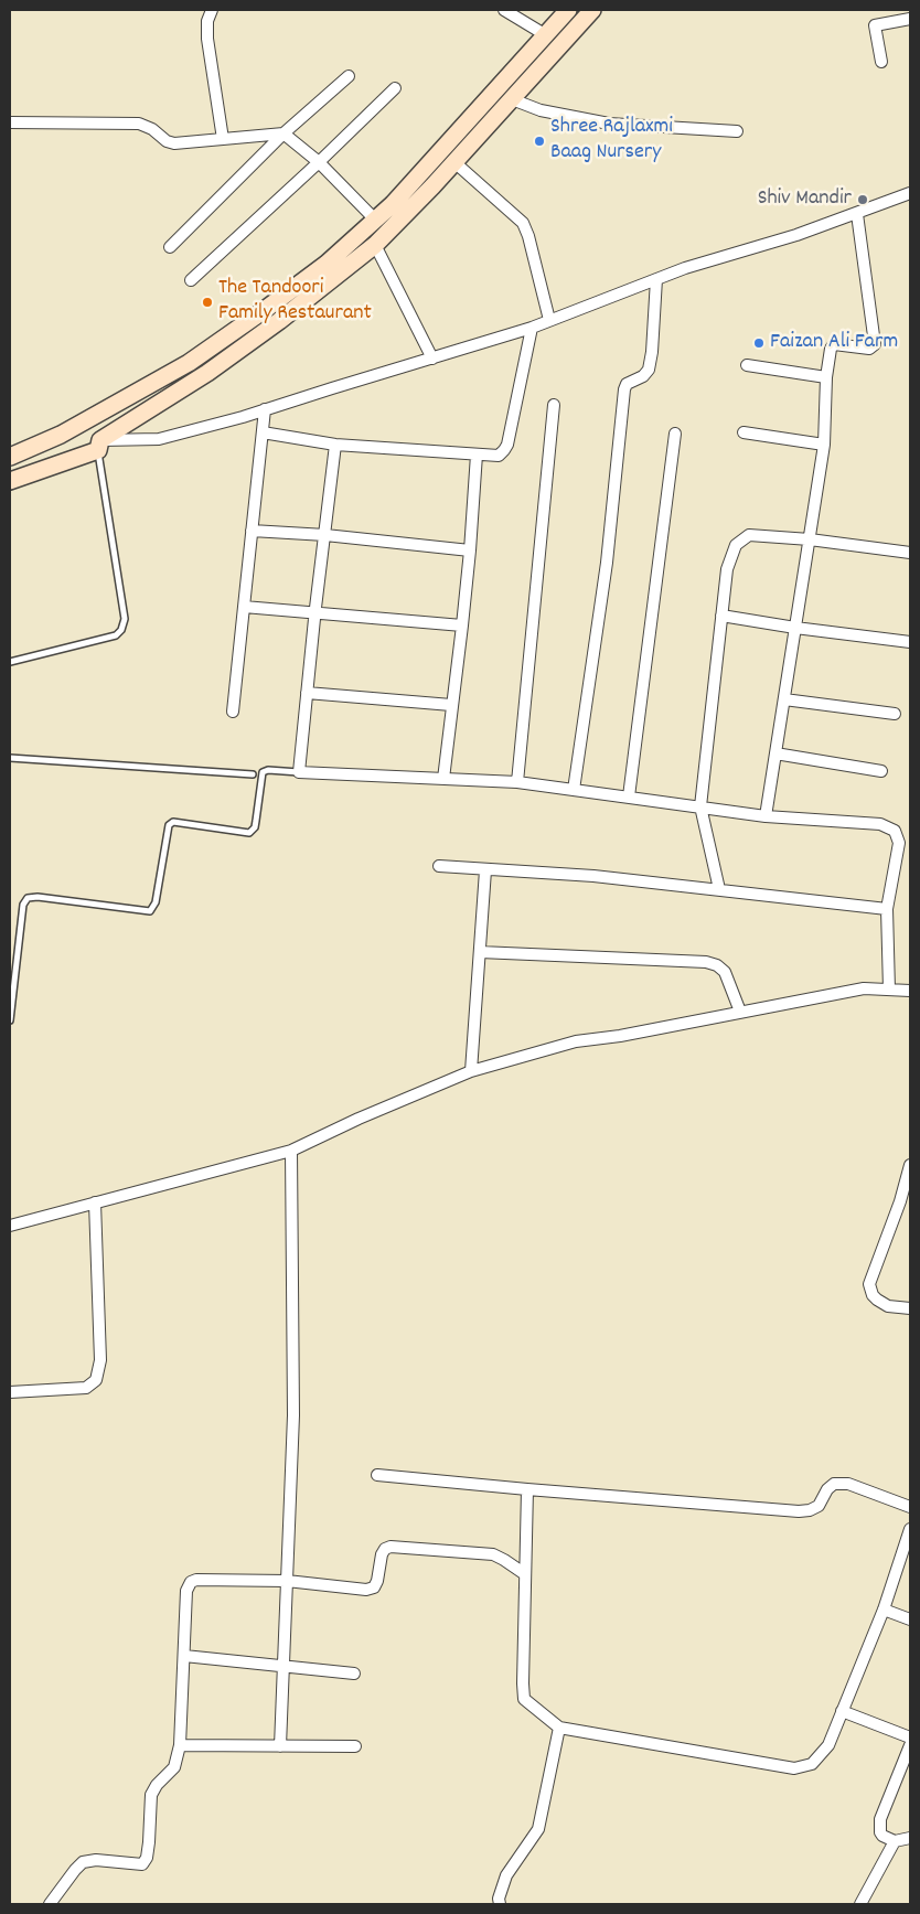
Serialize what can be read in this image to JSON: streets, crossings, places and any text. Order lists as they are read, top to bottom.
{
  "places": [
    "Shree Rajlaxmi Baag Nursery",
    "Shiv Mandir",
    "The Tandoori Family Restaurant",
    "Faizan Ali Farm"
  ]
}
